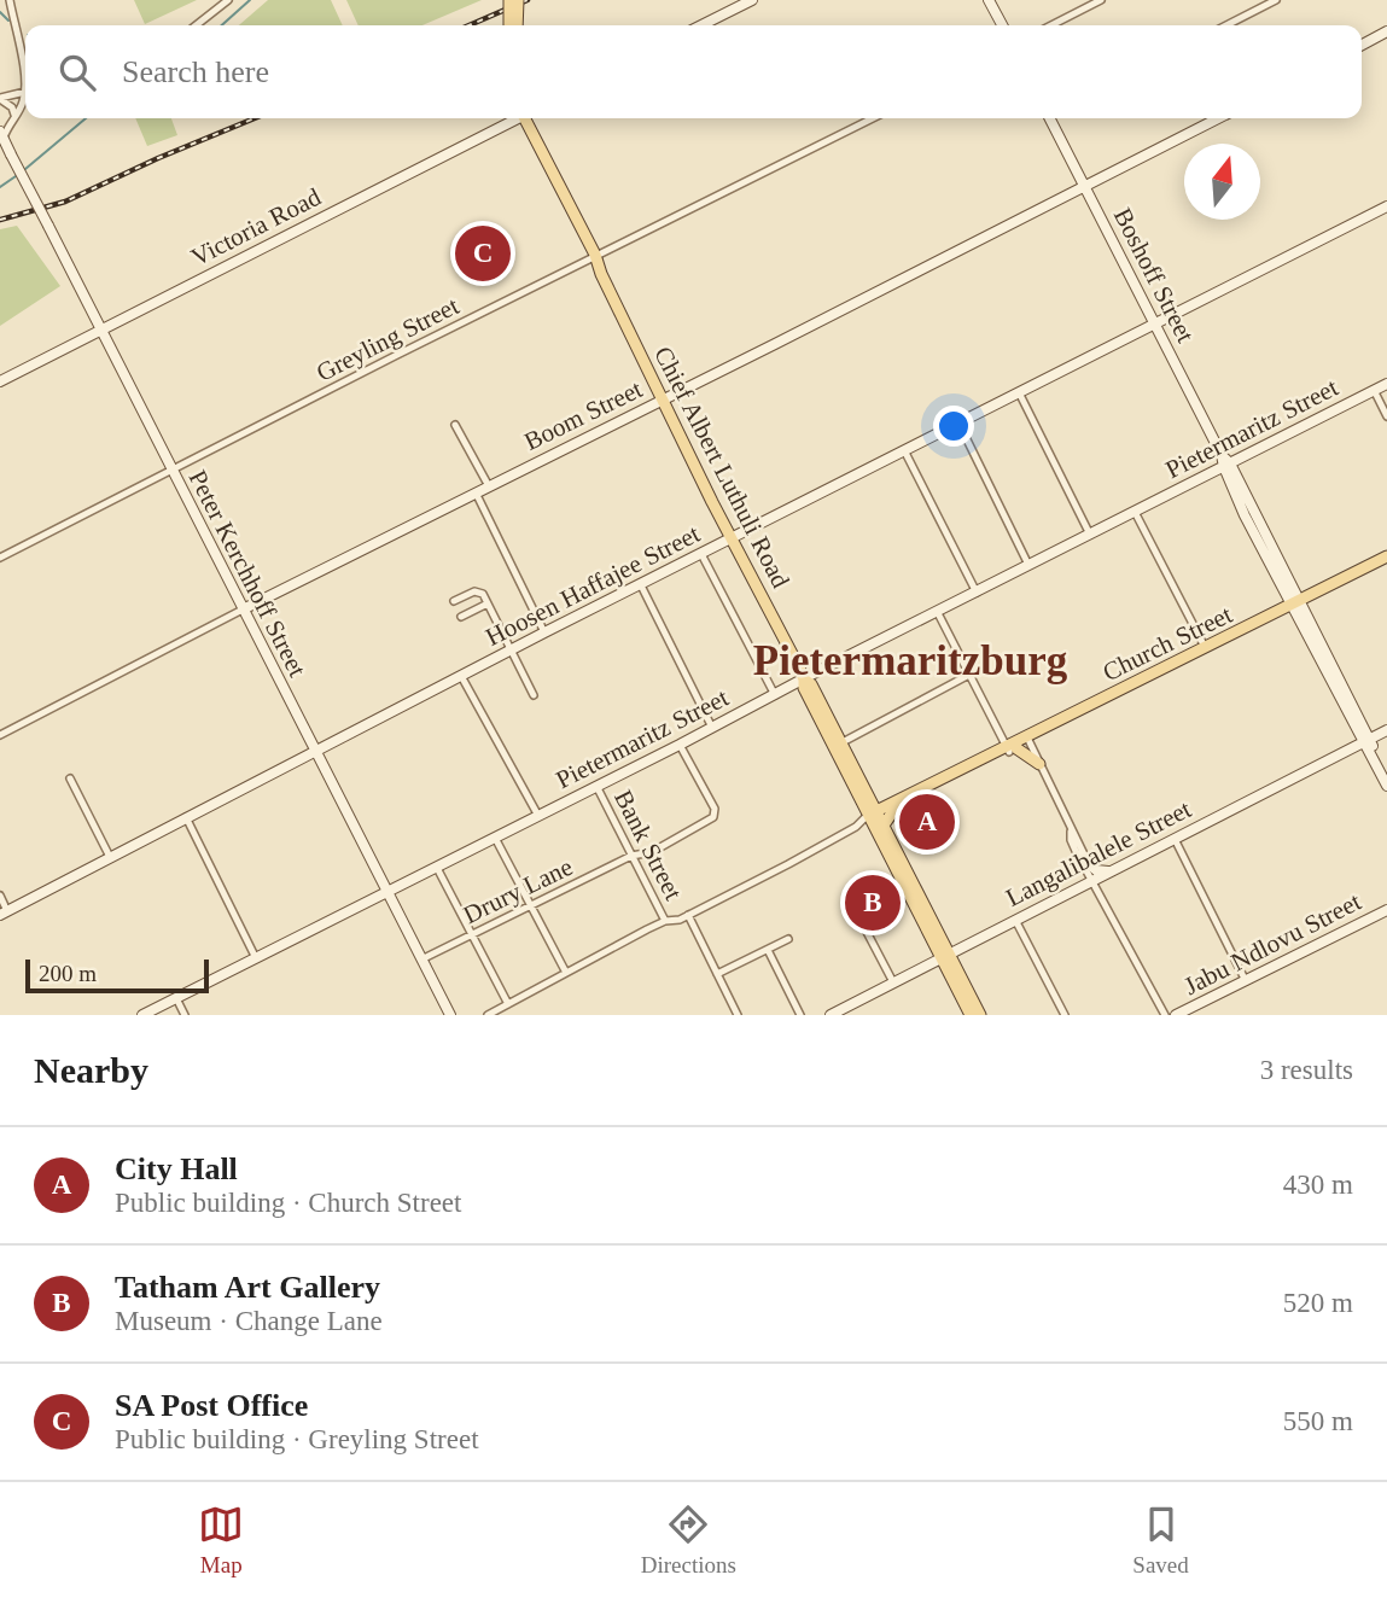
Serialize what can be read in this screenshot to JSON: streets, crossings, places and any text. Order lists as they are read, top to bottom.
{
  "streets": {
    "main road": ["Chief Albert Luthuli Road", "Church Street"],
    "street": [
      "Victoria Road",
      "Boshoff Street",
      "Greyling Street",
      "Boom Street",
      "Pietermaritz Street",
      "Peter Kerchhoff Street",
      "Hoosen Haffajee Street",
      "Bank Street",
      "Langalibalele Street",
      "Drury Lane",
      "Jabu Ndlovu Street"
    ]
  },
  "crossings": [
    ["Victoria Road", "Peter Kerchhoff Street"],
    ["Boshoff Street", "Boom Street"],
    ["Boshoff Street", "Pietermaritz Street"],
    ["Boshoff Street", "Hoosen Haffajee Street"],
    ["Boshoff Street", "Church Street"],
    ["Boshoff Street", "Langalibalele Street"],
    ["Greyling Street", "Chief Albert Luthuli Road"],
    ["Greyling Street", "Peter Kerchhoff Street"],
    ["Boom Street", "Chief Albert Luthuli Road"],
    ["Boom Street", "Peter Kerchhoff Street"],
    ["Pietermaritz Street", "Chief Albert Luthuli Road"],
    ["Pietermaritz Street", "Peter Kerchhoff Street"],
    ["Pietermaritz Street", "Bank Street"],
    ["Pietermaritz Street", "Drury Lane"],
    ["Chief Albert Luthuli Road", "Hoosen Haffajee Street"],
    ["Chief Albert Luthuli Road", "Church Street"],
    ["Chief Albert Luthuli Road", "Langalibalele Street"],
    ["Peter Kerchhoff Street", "Hoosen Haffajee Street"],
    ["Peter Kerchhoff Street", "Drury Lane"],
    ["Church Street", "Bank Street"],
    ["Bank Street", "Drury Lane"]
  ],
  "districts": ["Pietermaritzburg"],
  "scale_bar": "200 m",
  "north": "top",
  "page": {
    "search": "Search here",
    "pins": ["C", "A", "B"],
    "scale": "200 m",
    "heading": ["Nearby", "3 results"],
    "list": [
      {
        "mark": "A",
        "name": "City Hall",
        "note": "Public building · Church Street",
        "value": "430 m"
      },
      {
        "mark": "B",
        "name": "Tatham Art Gallery",
        "note": "Museum · Change Lane",
        "value": "520 m"
      },
      {
        "mark": "C",
        "name": "SA Post Office",
        "note": "Public building · Greyling Street",
        "value": "550 m"
      }
    ],
    "nav": ["Map", "Directions", "Saved"]
  }
}
